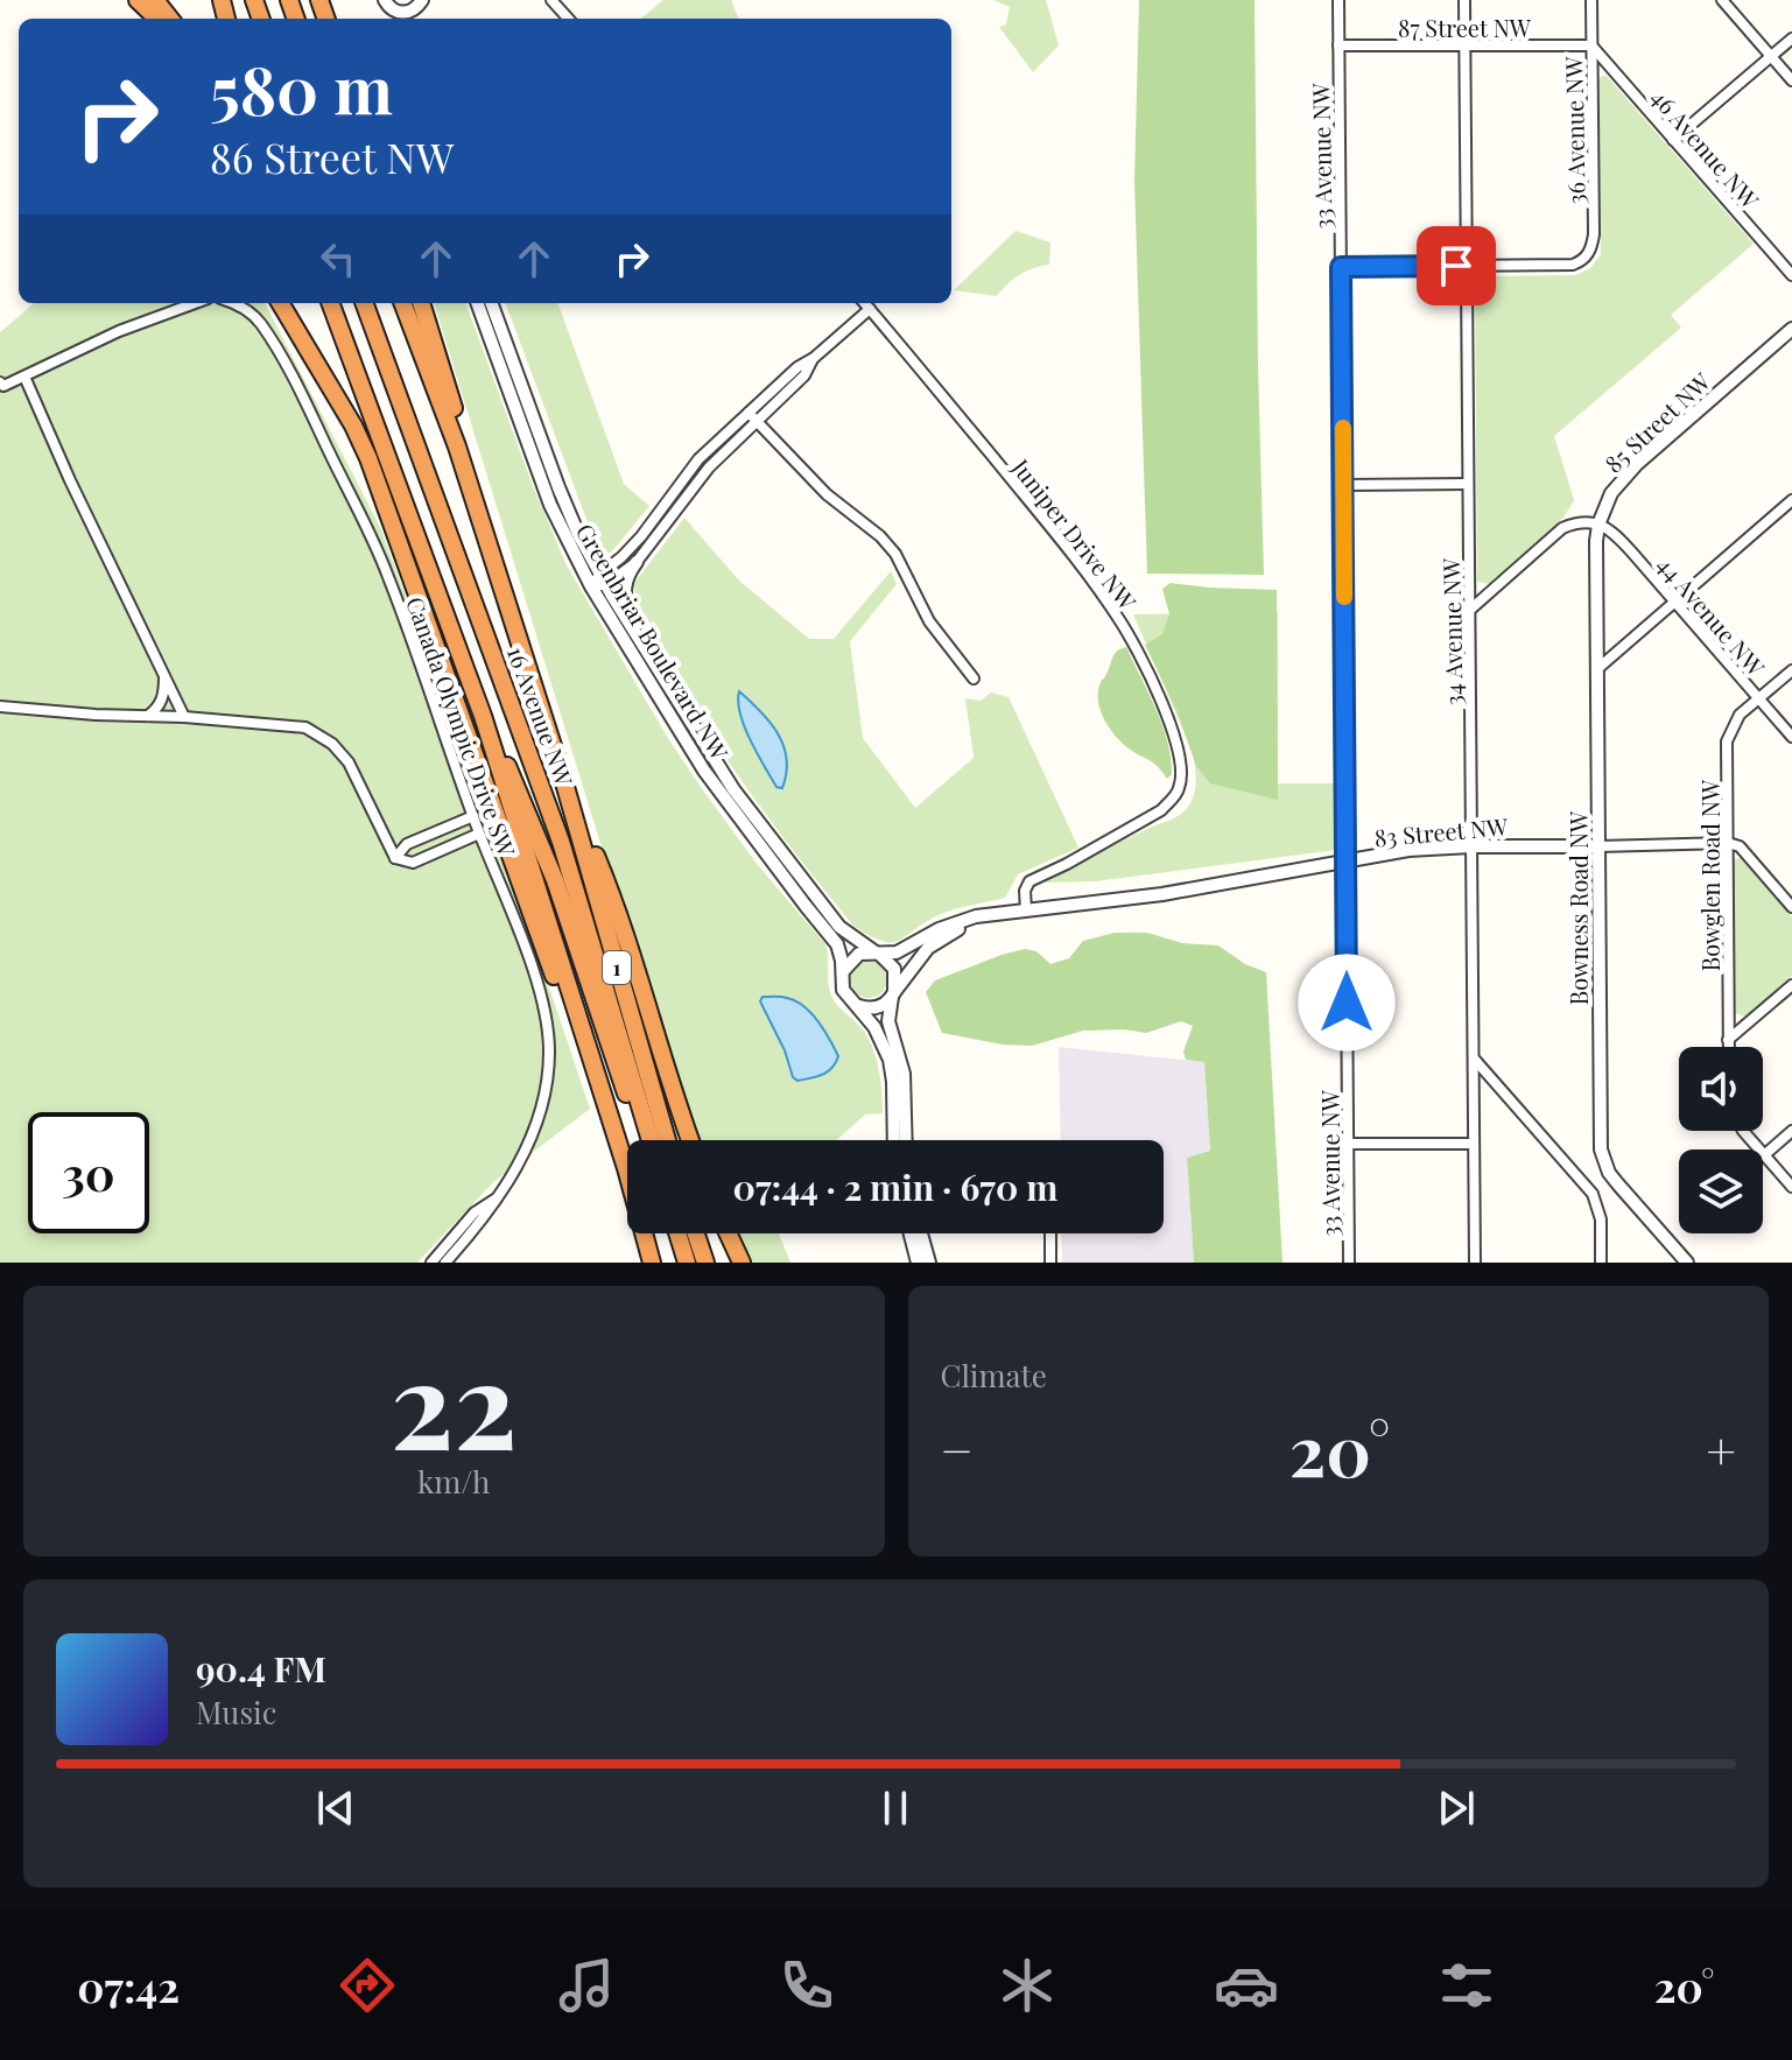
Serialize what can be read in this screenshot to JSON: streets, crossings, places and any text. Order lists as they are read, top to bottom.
{
  "streets": {
    "highway": ["16 Avenue NW", "1"],
    "street": [
      "87 Street NW",
      "36 Avenue NW",
      "46 Avenue NW",
      "33 Avenue NW",
      "85 Street NW",
      "Juniper Drive NW",
      "44 Avenue NW",
      "34 Avenue NW",
      "Greenbriar Boulevard NW",
      "Canada Olympic Drive SW",
      "83 Street NW",
      "Bowglen Road NW",
      "Bowness Road NW"
    ]
  },
  "crossings": [
    ["87 Street NW", "36 Avenue NW"],
    ["87 Street NW", "46 Avenue NW"],
    ["87 Street NW", "33 Avenue NW"],
    ["87 Street NW", "34 Avenue NW"],
    ["36 Avenue NW", "46 Avenue NW"],
    ["36 Avenue NW", "34 Avenue NW"],
    ["33 Avenue NW", "83 Street NW"],
    ["85 Street NW", "44 Avenue NW"],
    ["85 Street NW", "Bowness Road NW"],
    ["Juniper Drive NW", "83 Street NW"],
    ["44 Avenue NW", "Bowglen Road NW"],
    ["44 Avenue NW", "Bowness Road NW"],
    ["34 Avenue NW", "83 Street NW"],
    ["Greenbriar Boulevard NW", "83 Street NW"],
    ["83 Street NW", "Bowglen Road NW"],
    ["83 Street NW", "Bowness Road NW"]
  ],
  "page": {
    "turn": ["580 m", "86 Street NW"],
    "limit": "30",
    "trip": "07:44 · 2 min · 670 m",
    "tile": [
      ["22", "km/h"],
      "Climate"
    ],
    "heat": ["−", "20°", "+"],
    "song": ["90.4 FM", "Music"],
    "tabs": ["07:42", "20°"]
  }
}
